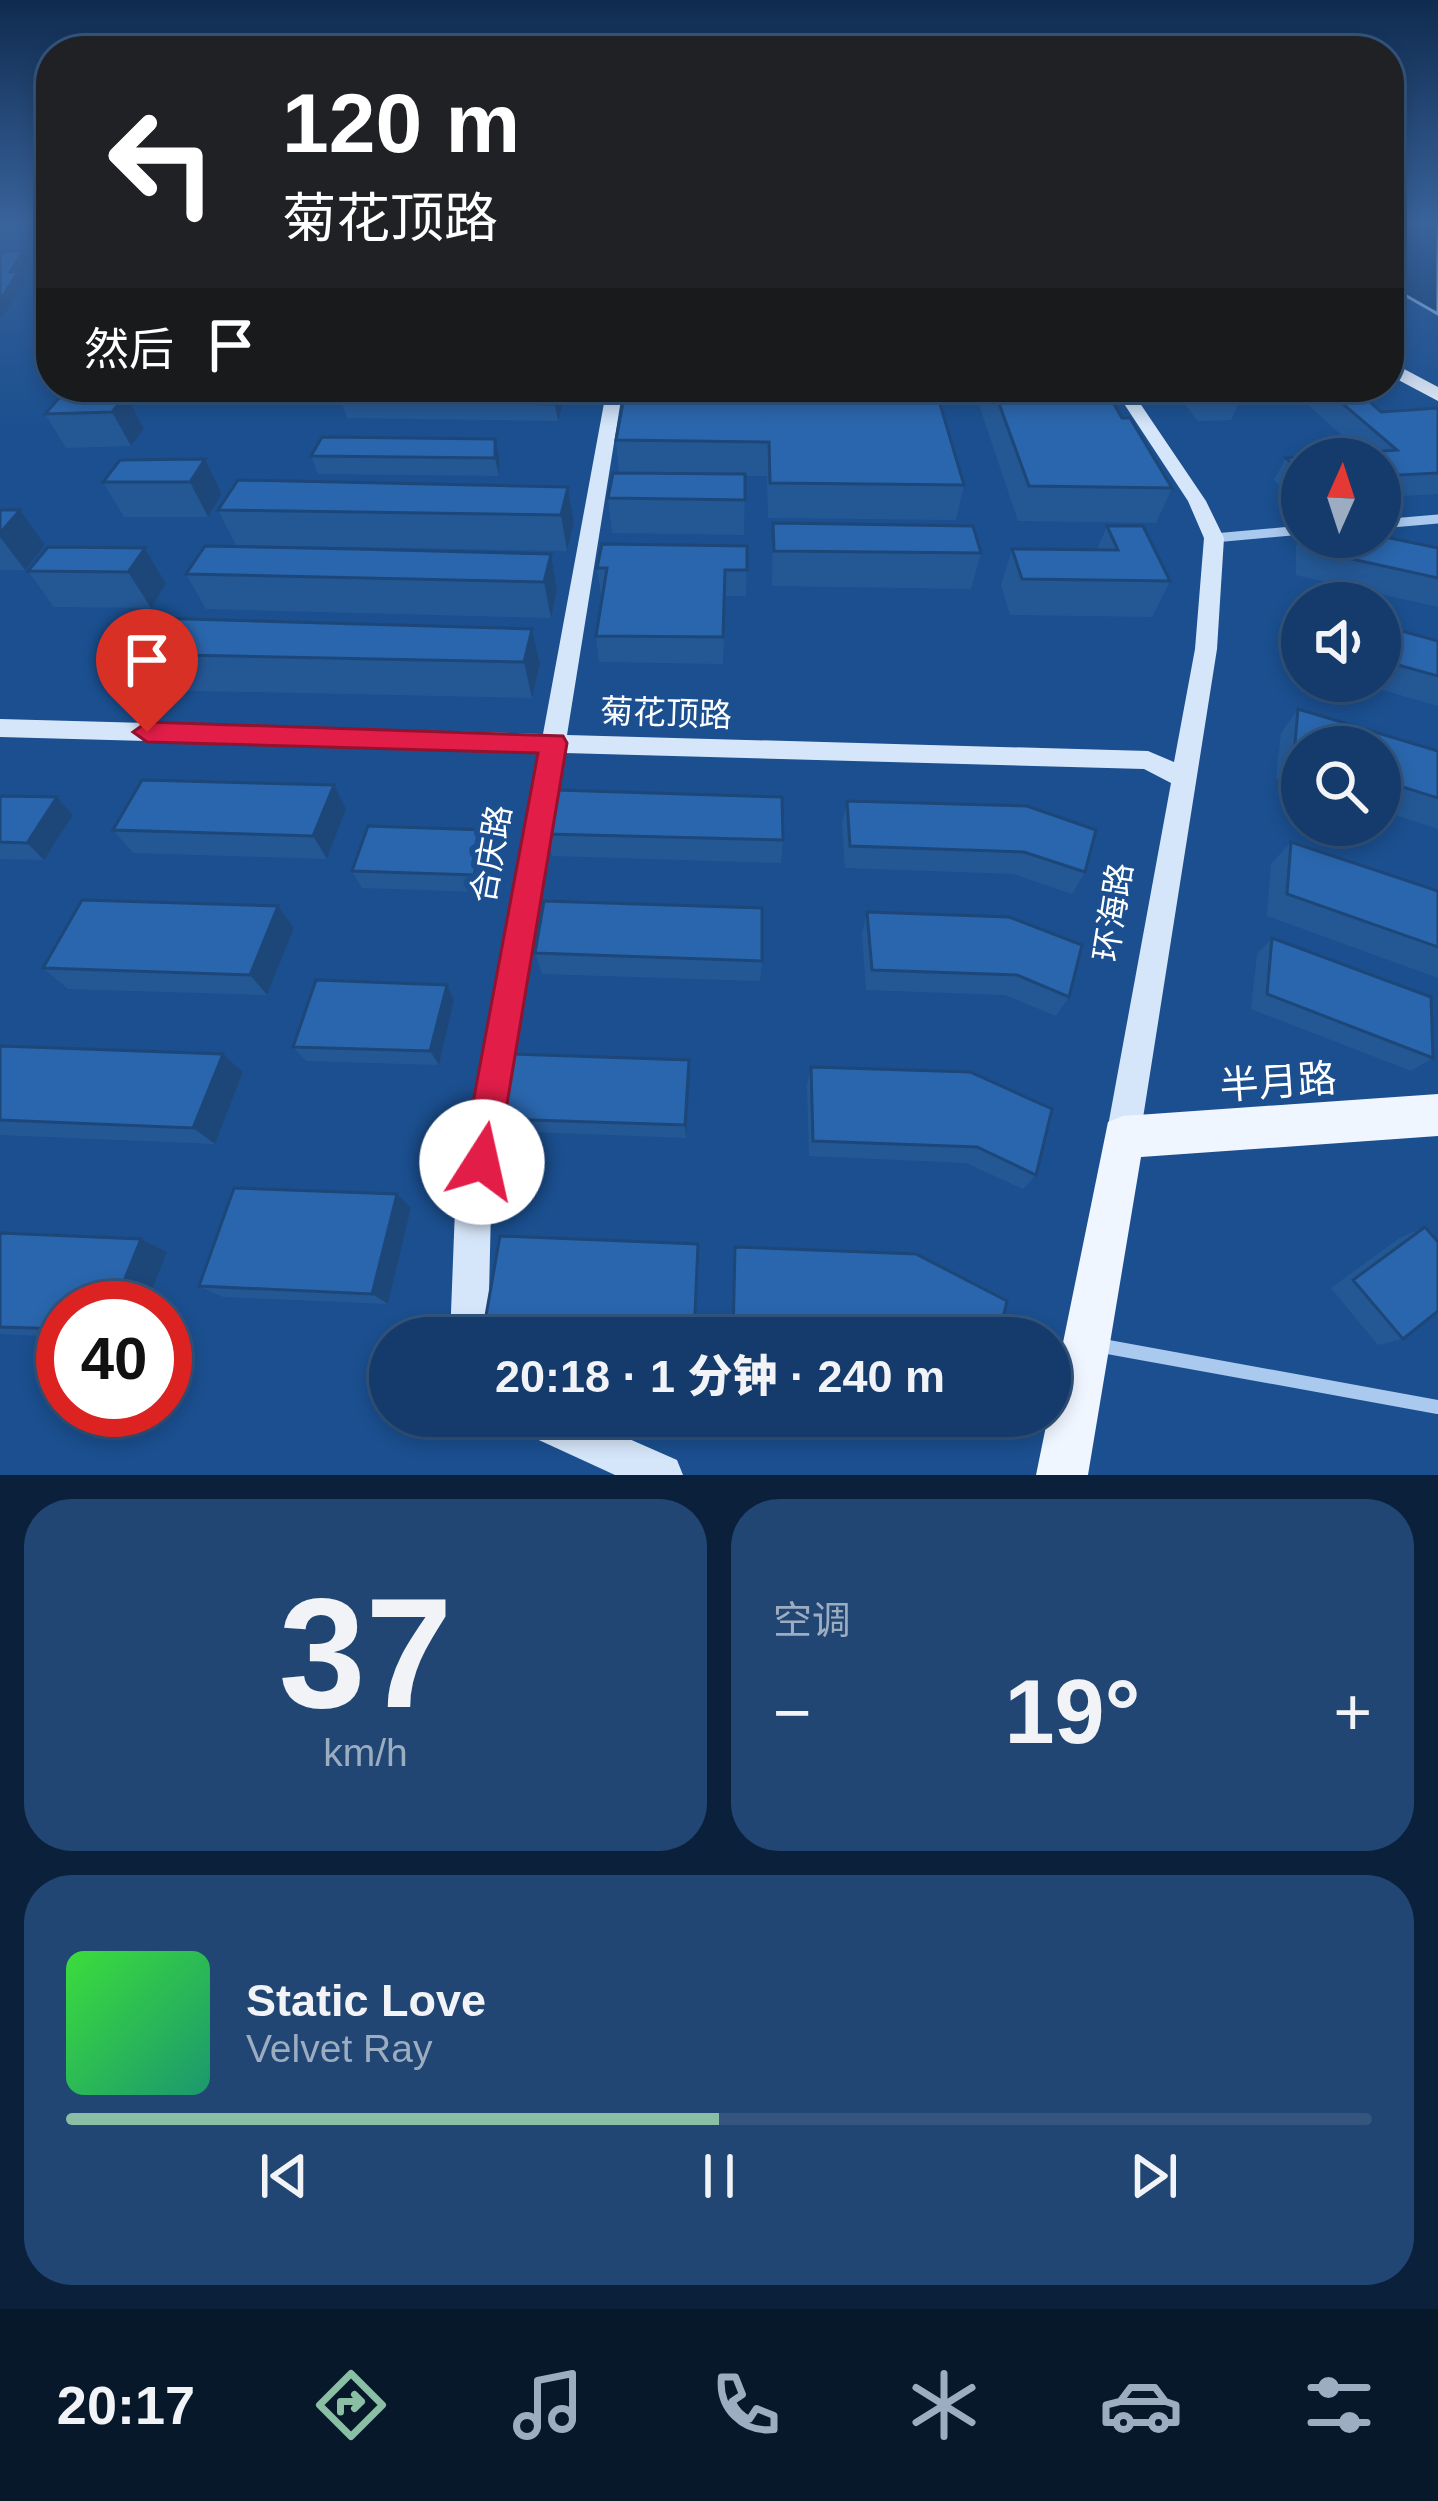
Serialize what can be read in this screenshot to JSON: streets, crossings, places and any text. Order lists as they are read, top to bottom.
{
  "streets": {
    "main road": ["环海路", "半月路"],
    "street": ["菊花顶路", "合庆路"]
  },
  "crossings": [
    ["菊花顶路", "合庆路"],
    ["菊花顶路", "环海路"],
    ["环海路", "半月路"]
  ],
  "north": "top",
  "page": {
    "turn": ["120 m", "菊花顶路"],
    "then": "然后",
    "limit": "40",
    "trip": "20:18 · 1 分钟 · 240 m",
    "tile": [
      ["37", "km/h"],
      "空调"
    ],
    "heat": ["−", "19°", "+"],
    "song": ["Static Love", "Velvet Ray"],
    "tabs": "20:17"
  }
}
